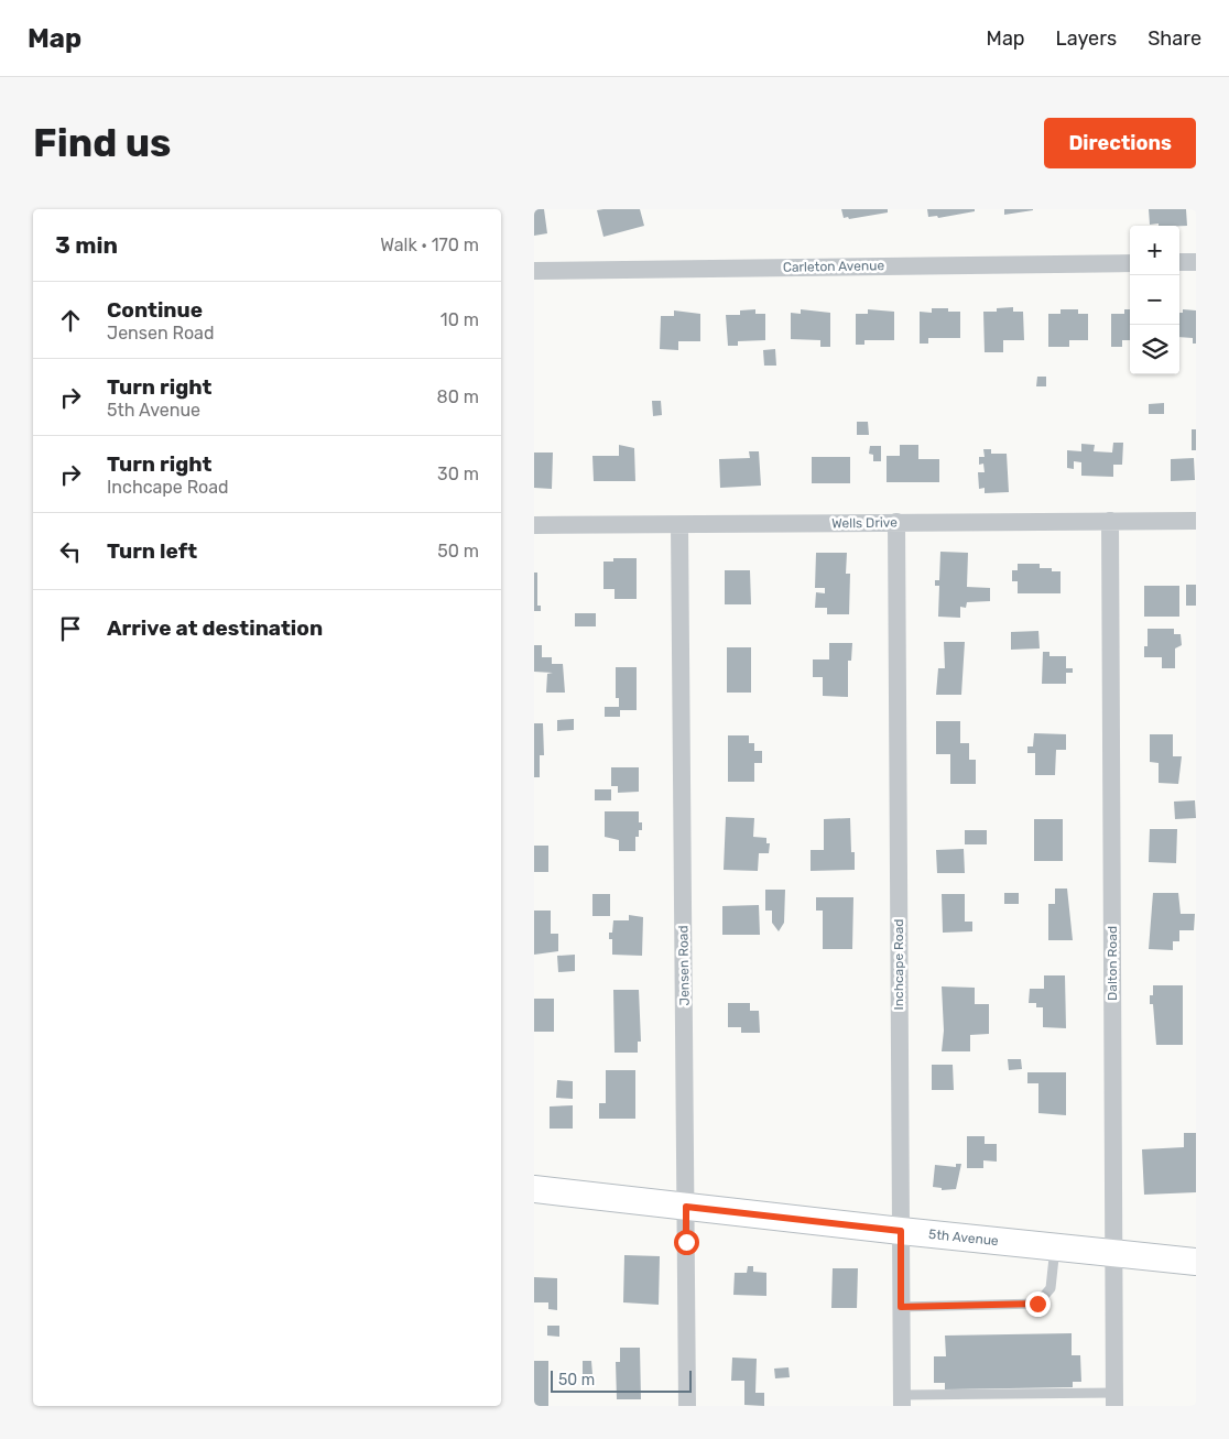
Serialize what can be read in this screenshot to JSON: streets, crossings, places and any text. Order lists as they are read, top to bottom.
{
  "streets": {
    "main road": ["5th Avenue"],
    "street": [
      "Carleton Avenue",
      "Wells Drive",
      "Dalton Road",
      "Inchcape Road",
      "Jensen Road"
    ]
  },
  "crossings": [
    ["Wells Drive", "Dalton Road"],
    ["Wells Drive", "Inchcape Road"],
    ["Wells Drive", "Jensen Road"],
    ["Dalton Road", "5th Avenue"],
    ["Inchcape Road", "5th Avenue"],
    ["Jensen Road", "5th Avenue"]
  ],
  "scale_bar": "50 m",
  "page": {
    "header": "Map",
    "nav": ["Map", "Layers", "Share"],
    "buttons": "Directions",
    "title": "Find us",
    "heading": ["3 min", "Walk · 170 m"],
    "map_buttons": ["+", "−"],
    "list": [
      ["Continue", "Jensen Road", "10 m"],
      ["Turn right", "5th Avenue", "80 m"],
      ["Turn right", "Inchcape Road", "30 m"],
      ["Turn left", "50 m"],
      "Arrive at destination"
    ],
    "scale": "50 m"
  }
}
